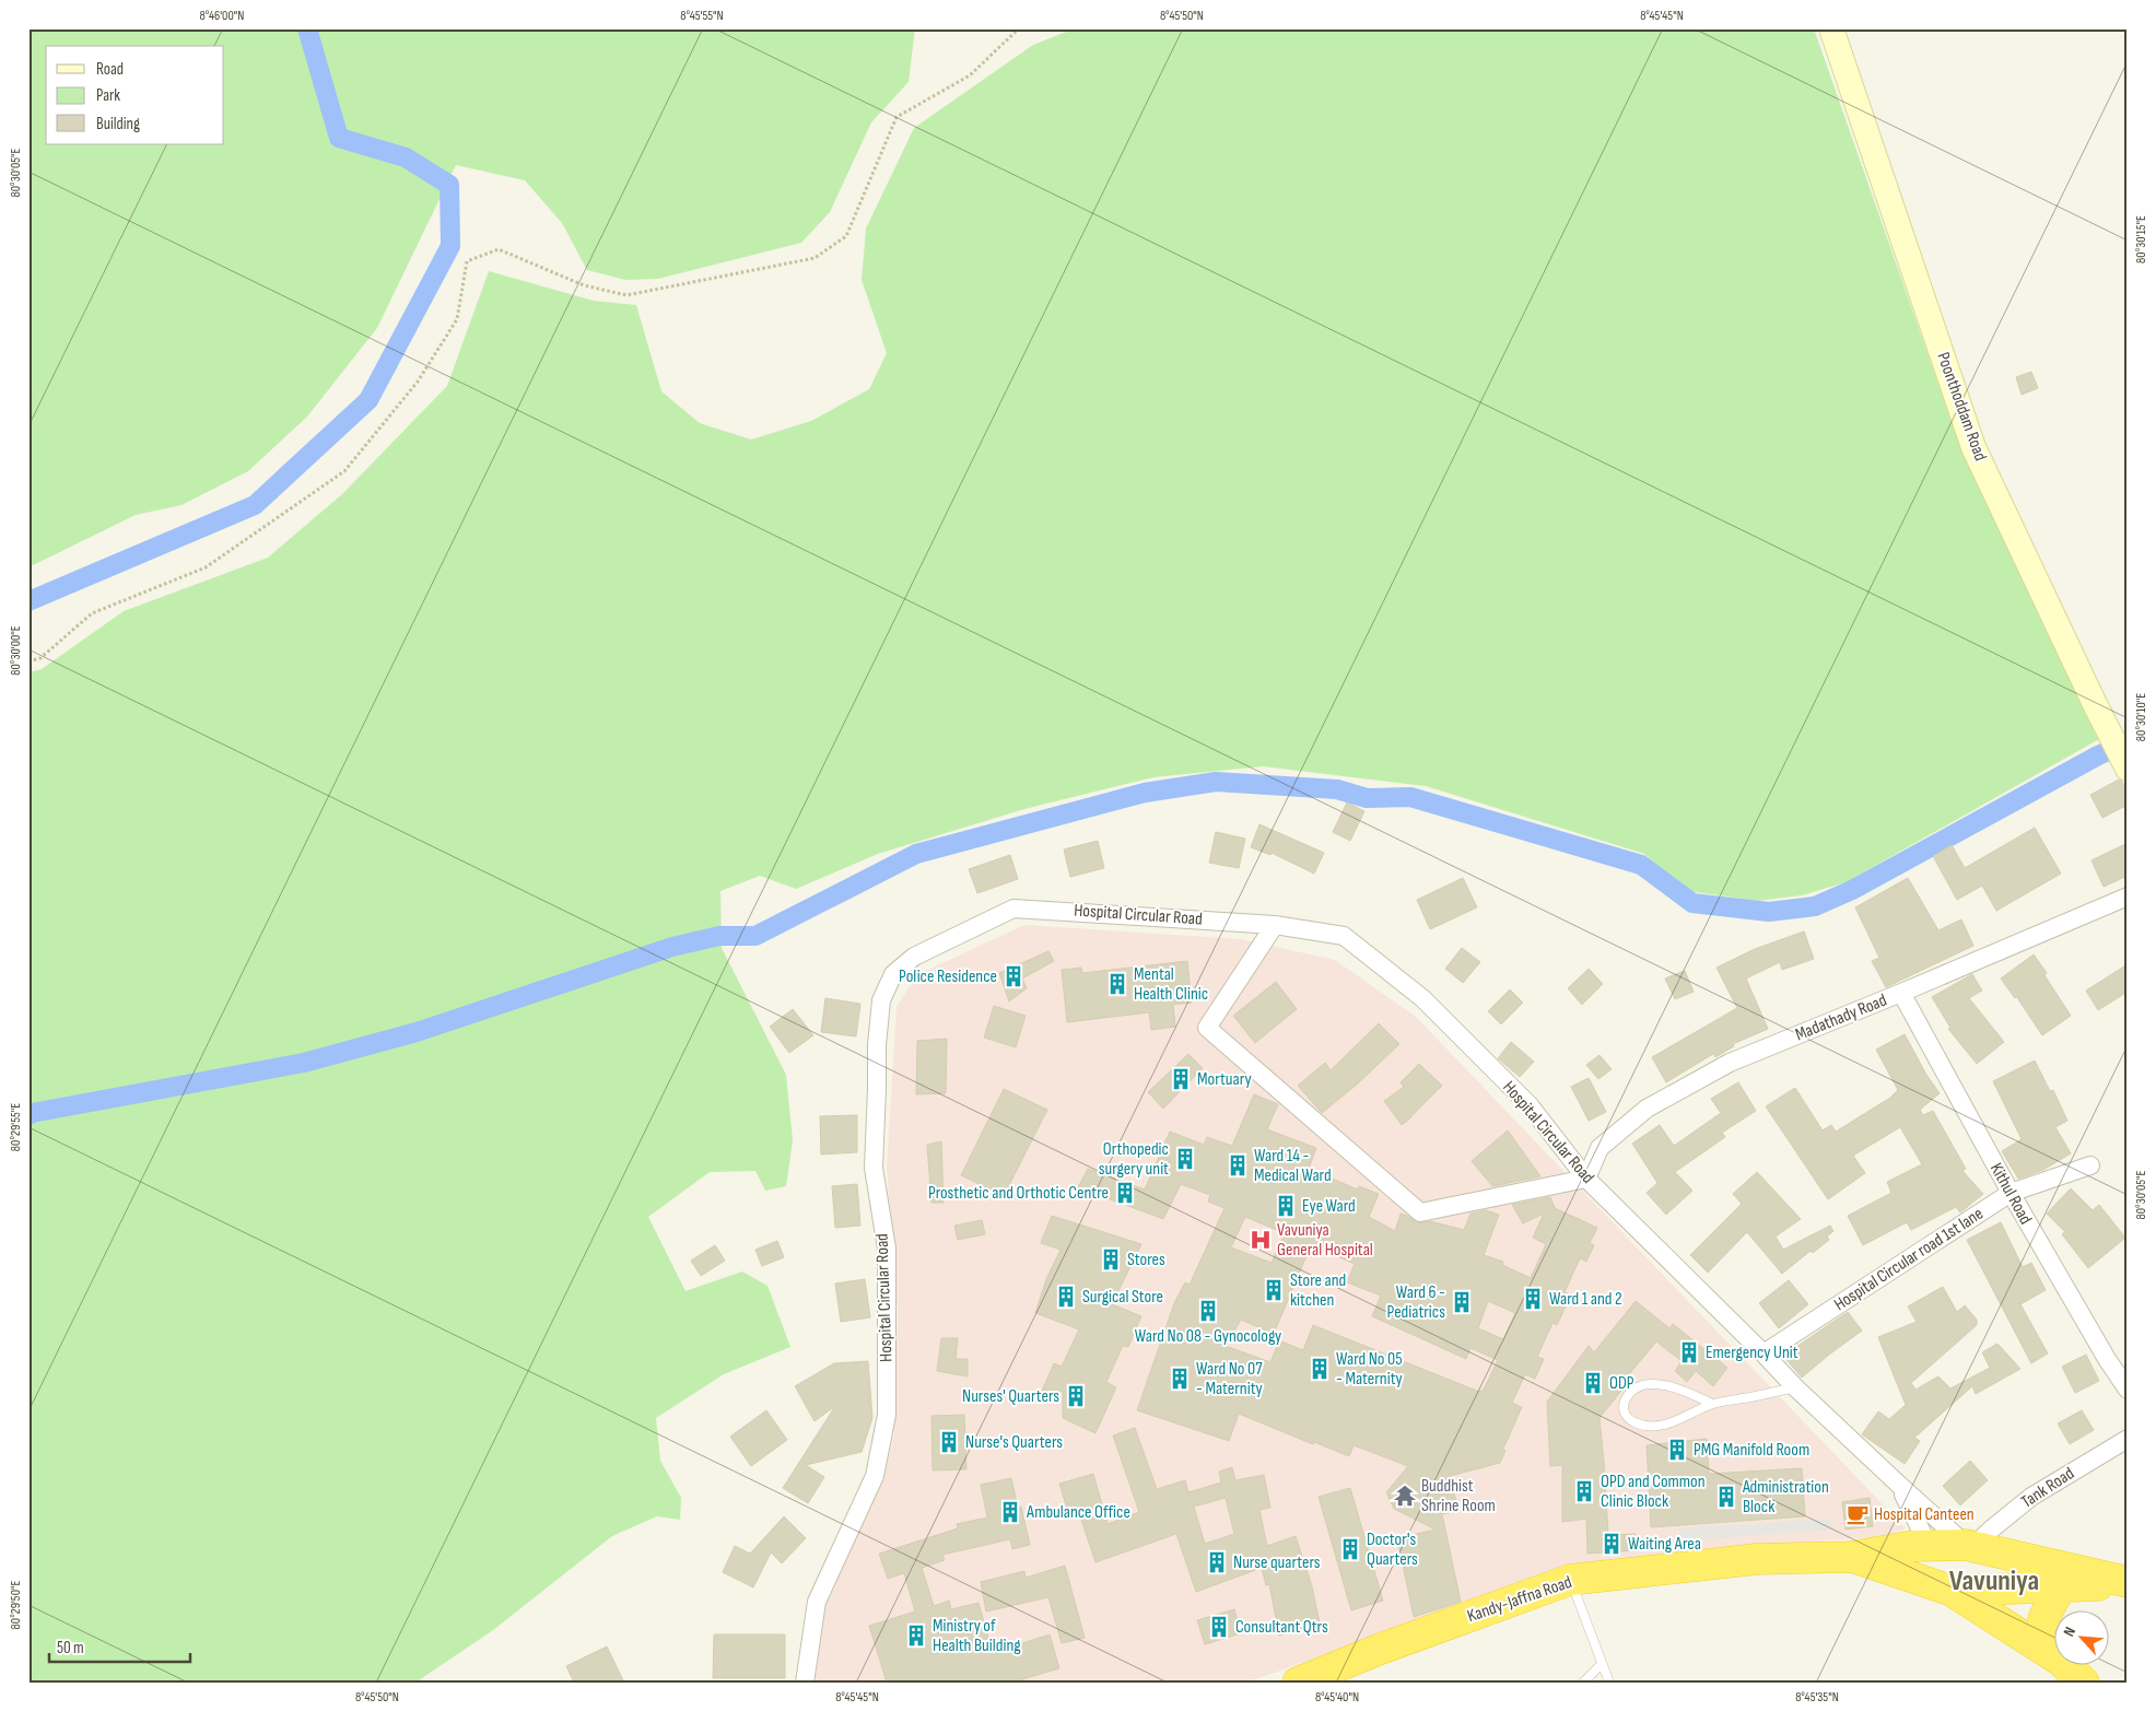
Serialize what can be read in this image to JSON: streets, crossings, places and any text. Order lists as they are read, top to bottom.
{
  "streets": {
    "highway": ["Hospital Circular Road", "Kandy-Jaffna Road"],
    "street": [
      "Poonthoddam Road",
      "Madathady Road",
      "Kithul Road",
      "Hospital Circular road 1st lane",
      "Tank Road"
    ]
  },
  "crossings": [
    ["Hospital Circular Road", "Madathady Road"],
    ["Hospital Circular Road", "Hospital Circular road 1st lane"],
    ["Hospital Circular Road", "Tank Road"],
    ["Hospital Circular Road", "Kandy-Jaffna Road"],
    ["Madathady Road", "Kithul Road"],
    ["Kithul Road", "Hospital Circular road 1st lane"],
    ["Tank Road", "Kandy-Jaffna Road"]
  ],
  "districts": ["Vavuniya"],
  "places": {
    "building": [
      "Police Residence",
      "Mental Health Clinic",
      "Mortuary",
      "Orthopedic surgery unit",
      "Ward 14 - Medical Ward",
      "Prosthetic and Orthotic Centre",
      "Eye Ward",
      "Stores",
      "Store and kitchen",
      "Surgical Store",
      "Ward 1 and 2",
      "Ward 6 - Pediatrics",
      "Ward No 08 - Gynocology",
      "Emergency Unit",
      "Ward No 05 - Maternity",
      "Ward No 07 - Maternity",
      "ODP",
      "Nurses' Quarters",
      "Nurse's Quarters",
      "PMG Manifold Room",
      "OPD and Common Clinic Block",
      "Administration Block",
      "Ambulance Office",
      "Waiting Area",
      "Doctor's Quarters",
      "Nurse quarters",
      "Consultant Qtrs",
      "Ministry of Health Building"
    ],
    "hospital": ["Vavuniya General Hospital"],
    "temple": ["Buddhist Shrine Room"],
    "cafe": ["Hospital Canteen"]
  },
  "legend": ["Road", "Park", "Building"],
  "scale_bar": "50 m",
  "north": "top left",
  "coordinates": [
    "8°46'00\"N",
    "8°45'55\"N",
    "8°45'50\"N",
    "8°45'45\"N",
    "80°30'05\"E",
    "80°30'15\"E",
    "80°30'00\"E",
    "80°30'10\"E",
    "80°29'55\"E",
    "80°29'50\"E",
    "8°45'40\"N",
    "8°45'35\"N"
  ]
}
